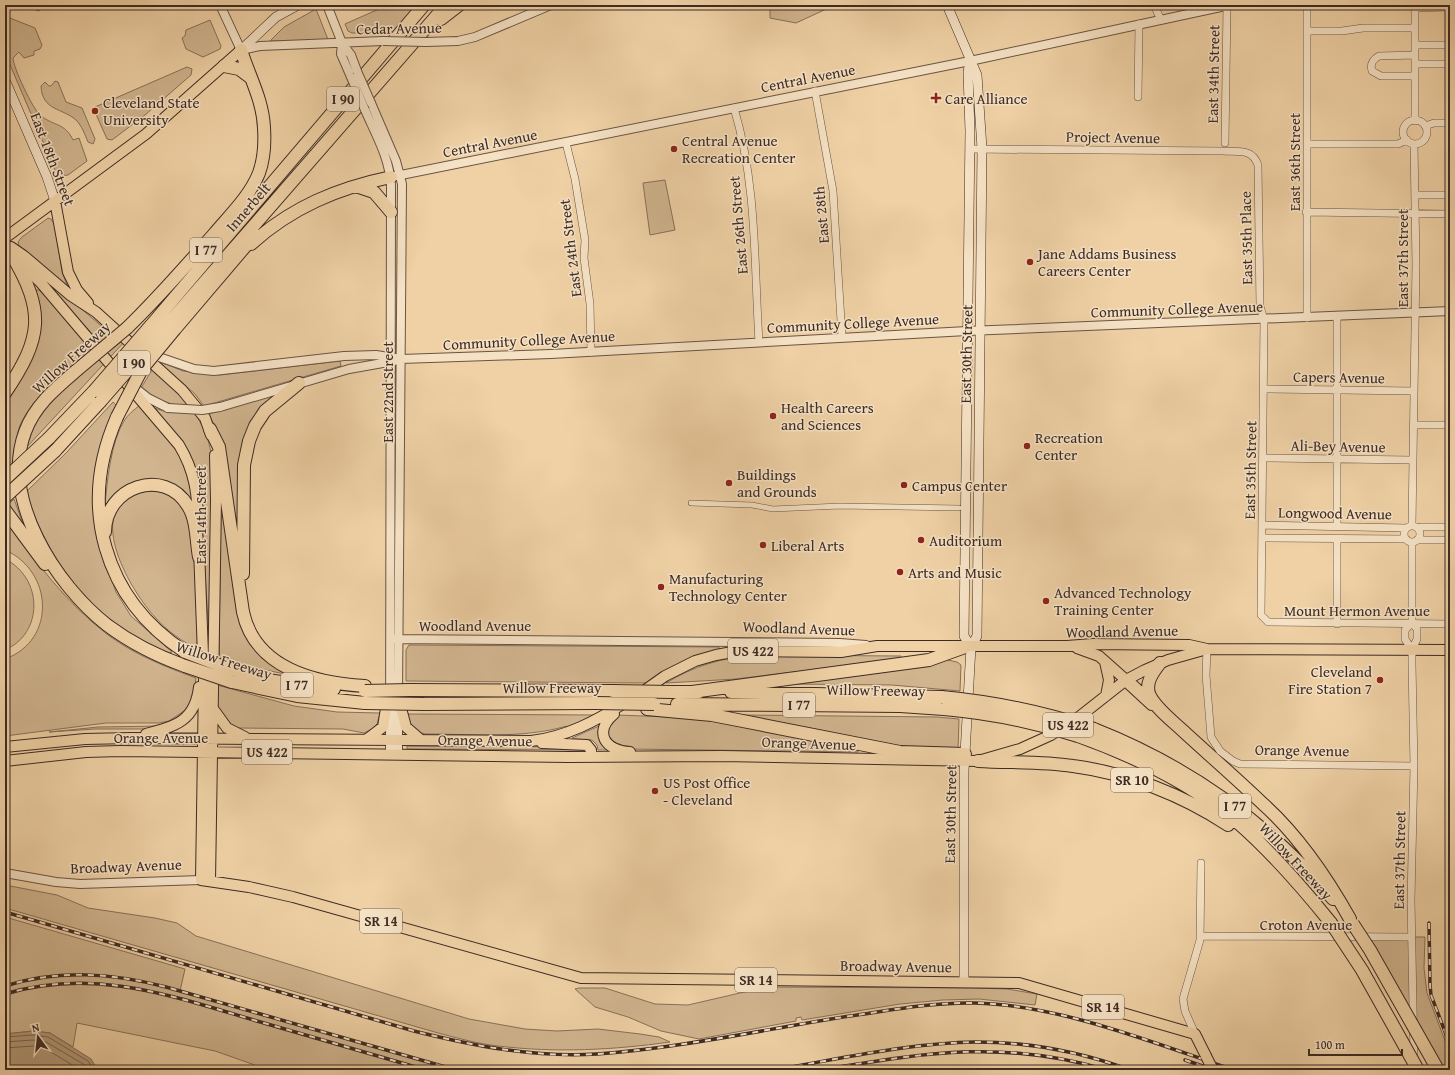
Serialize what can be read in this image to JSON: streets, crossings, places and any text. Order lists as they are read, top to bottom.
{
  "streets": {
    "highway": [
      "I 90",
      "Innerbelt",
      "I 77",
      "Willow Freeway",
      "SR 10"
    ],
    "main road": [
      "East 18th Street",
      "East 30th Street",
      "East 14th Street",
      "Woodland Avenue",
      "US 422",
      "Orange Avenue",
      "Broadway Avenue",
      "SR 14"
    ],
    "street": [
      "Cedar Avenue",
      "East 34th Street",
      "Central Avenue",
      "Project Avenue",
      "East 36th Street",
      "East 28th",
      "East 26th Street",
      "East 35th Place",
      "East 24th Street",
      "East 37th Street",
      "Community College Avenue",
      "Capers Avenue",
      "East 22nd Street",
      "Ali-Bey Avenue",
      "East 35th Street",
      "Longwood Avenue",
      "Mount Hermon Avenue",
      "Croton Avenue"
    ]
  },
  "crossings": [
    ["Cedar Avenue", "Innerbelt"],
    ["Cedar Avenue", "East 22nd Street"],
    ["East 34th Street", "Central Avenue"],
    ["Central Avenue", "East 28th"],
    ["Central Avenue", "East 26th Street"],
    ["Central Avenue", "East 24th Street"],
    ["Central Avenue", "East 30th Street"],
    ["Central Avenue", "East 22nd Street"],
    ["Project Avenue", "East 35th Place"],
    ["Project Avenue", "East 30th Street"],
    ["East 18th Street", "East 14th Street"],
    ["East 36th Street", "Community College Avenue"],
    ["Innerbelt", "Willow Freeway"],
    ["East 28th", "Community College Avenue"],
    ["East 26th Street", "Community College Avenue"],
    ["East 35th Place", "Community College Avenue"],
    ["East 35th Place", "East 35th Street"],
    ["East 24th Street", "Community College Avenue"],
    ["East 37th Street", "Community College Avenue"],
    ["East 37th Street", "Capers Avenue"],
    ["East 37th Street", "Ali-Bey Avenue"],
    ["East 37th Street", "Longwood Avenue"],
    ["East 37th Street", "Mount Hermon Avenue"],
    ["East 37th Street", "Woodland Avenue"],
    ["East 37th Street", "Orange Avenue"],
    ["East 37th Street", "Croton Avenue"],
    ["Community College Avenue", "East 30th Street"],
    ["Community College Avenue", "East 22nd Street"],
    ["Community College Avenue", "East 35th Street"],
    ["East 30th Street", "Woodland Avenue"],
    ["East 30th Street", "Orange Avenue"],
    ["East 30th Street", "Broadway Avenue"],
    ["Willow Freeway", "East 14th Street"],
    ["Willow Freeway", "SR 10"],
    ["Capers Avenue", "East 35th Street"],
    ["East 22nd Street", "Woodland Avenue"],
    ["East 22nd Street", "Orange Avenue"],
    ["Ali-Bey Avenue", "East 35th Street"],
    ["East 35th Street", "Longwood Avenue"],
    ["East 35th Street", "Mount Hermon Avenue"],
    ["East 14th Street", "Orange Avenue"],
    ["East 14th Street", "Broadway Avenue"],
    ["Woodland Avenue", "Orange Avenue"],
    ["Woodland Avenue", "SR 10"]
  ],
  "places": {
    "health": ["Care Alliance"],
    "other": [
      "Cleveland State University",
      "Central Avenue Recreation Center",
      "Jane Addams Business Careers Center",
      "Health Careers and Sciences",
      "Recreation Center",
      "Buildings and Grounds",
      "Campus Center",
      "Auditorium",
      "Liberal Arts",
      "Arts and Music",
      "Manufacturing Technology Center",
      "Advanced Technology Training Center",
      "Cleveland Fire Station 7",
      "US Post Office - Cleveland"
    ]
  },
  "scale_bar": "100 m",
  "north": "top"
}
